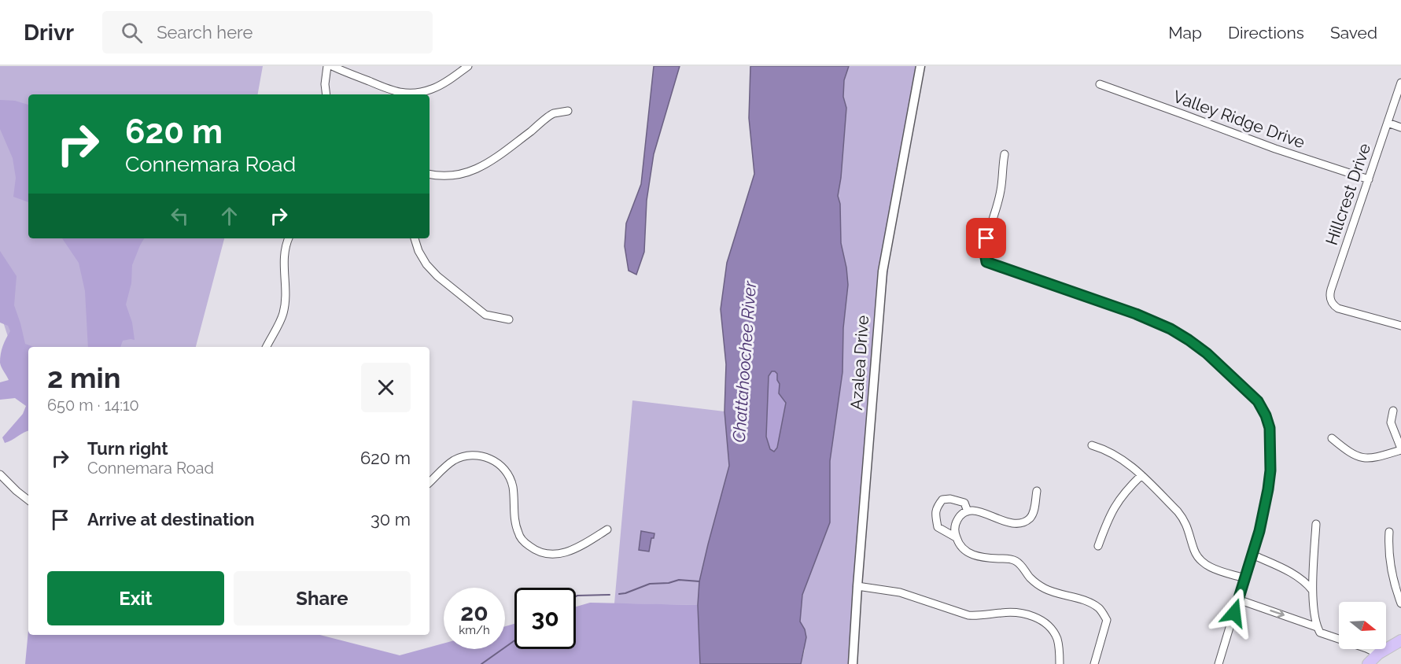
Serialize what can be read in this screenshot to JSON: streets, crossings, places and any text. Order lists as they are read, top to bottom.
{
  "streets": {
    "street": ["Valley Ridge Drive", "Hillcrest Drive", "Azalea Drive"]
  },
  "crossings": [
    ["Valley Ridge Drive", "Hillcrest Drive"]
  ],
  "water": ["Chattahoochee River"],
  "north": "right",
  "page": {
    "header": "Drivr",
    "search": "Search here",
    "nav": ["Map", "Directions", "Saved"],
    "turn": ["620 m", "Connemara Road"],
    "heading": ["2 min", "650 m · 14:10"],
    "list": [
      {
        "name": "Turn right",
        "note": "Connemara Road",
        "value": "620 m"
      },
      {
        "name": "Arrive at destination",
        "value": "30 m"
      }
    ],
    "buttons": ["Exit", "Share"],
    "speed": "20 km/h",
    "limit": "30"
  }
}
